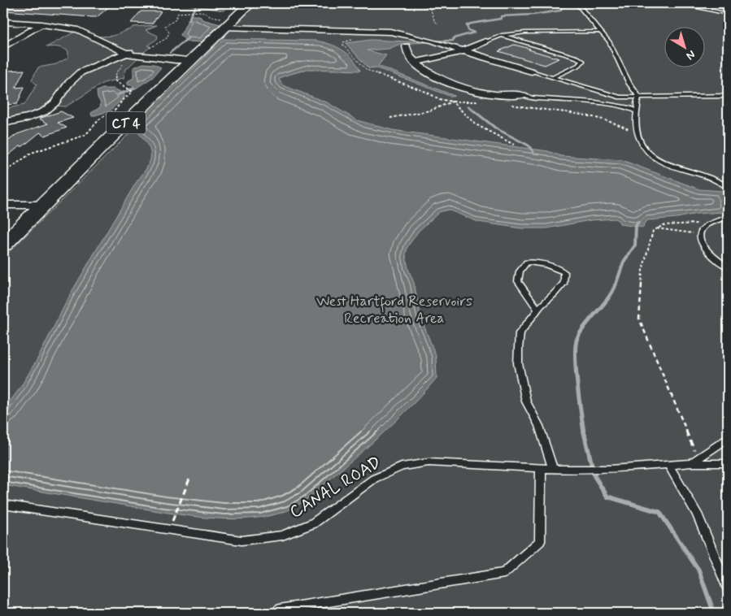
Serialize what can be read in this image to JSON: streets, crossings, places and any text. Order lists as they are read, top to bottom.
{
  "streets": {
    "main road": ["CT 4"],
    "lane": ["CANAL ROAD"]
  },
  "parks": ["West Hartford Reservoirs Recreation Area"],
  "north": "bottom right"
}
